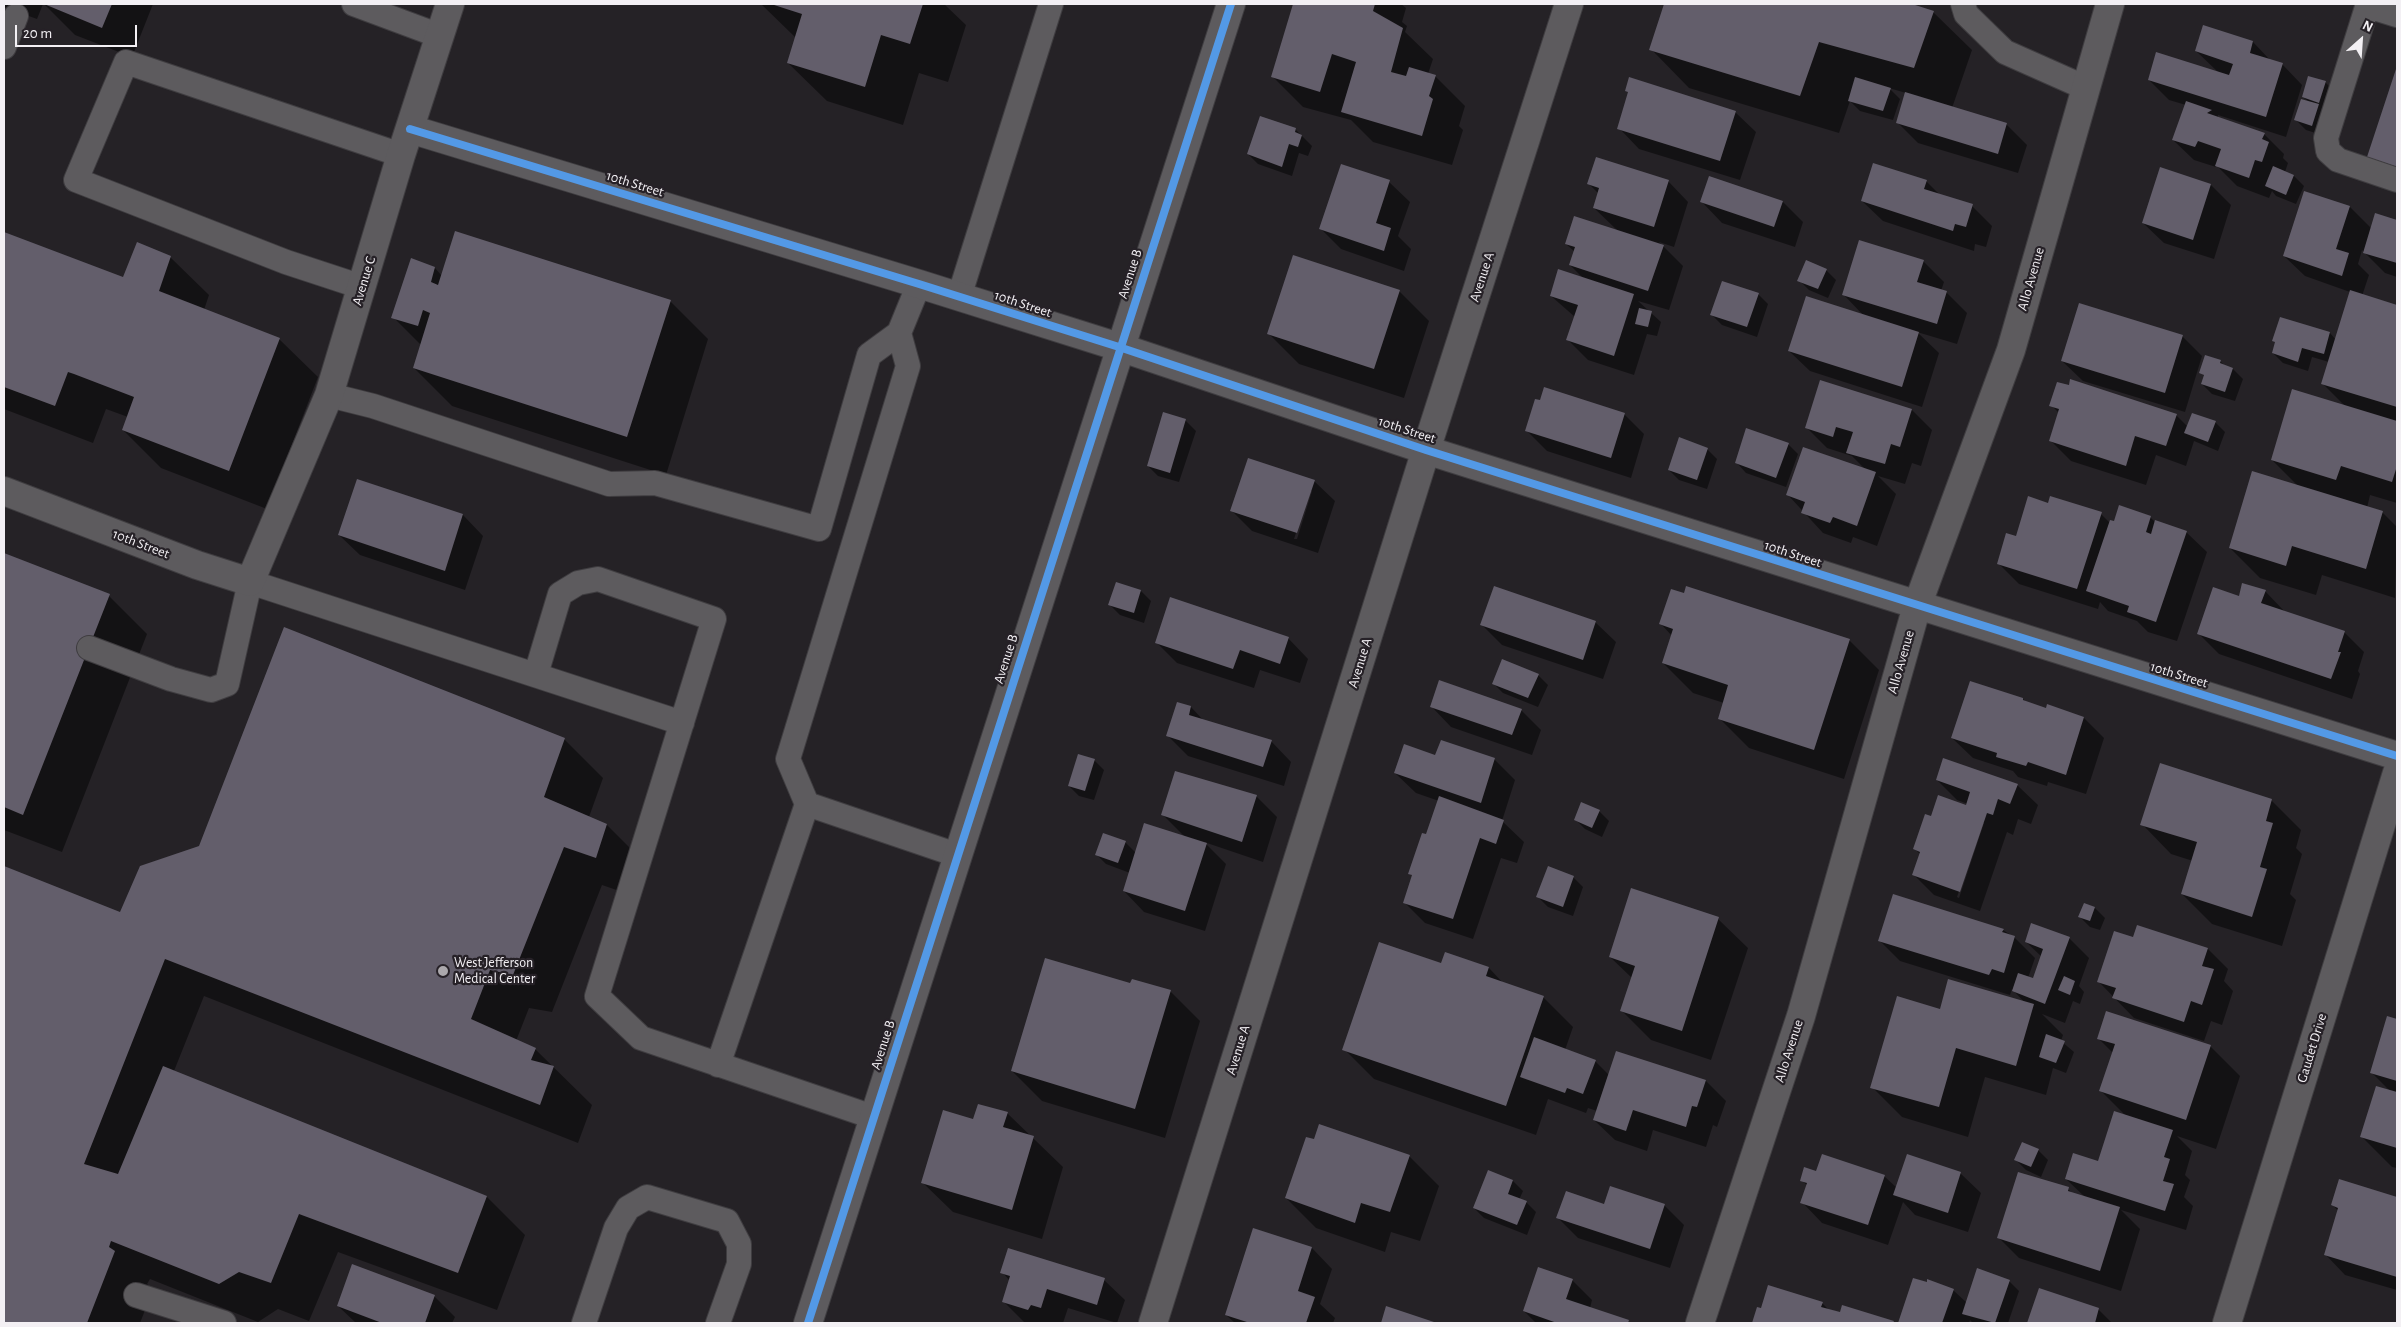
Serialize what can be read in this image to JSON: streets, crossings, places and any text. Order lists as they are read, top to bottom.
{
  "streets": {
    "street": [
      "10th Street",
      "Avenue B",
      "Avenue A",
      "Allo Avenue",
      "Avenue C",
      "Gaudet Drive"
    ]
  },
  "crossings": [
    ["10th Street", "Avenue B"],
    ["10th Street", "Avenue A"],
    ["10th Street", "Allo Avenue"],
    ["10th Street", "Avenue C"]
  ],
  "places": ["West Jefferson Medical Center"],
  "scale_bar": "20 m",
  "north": "top right"
}
